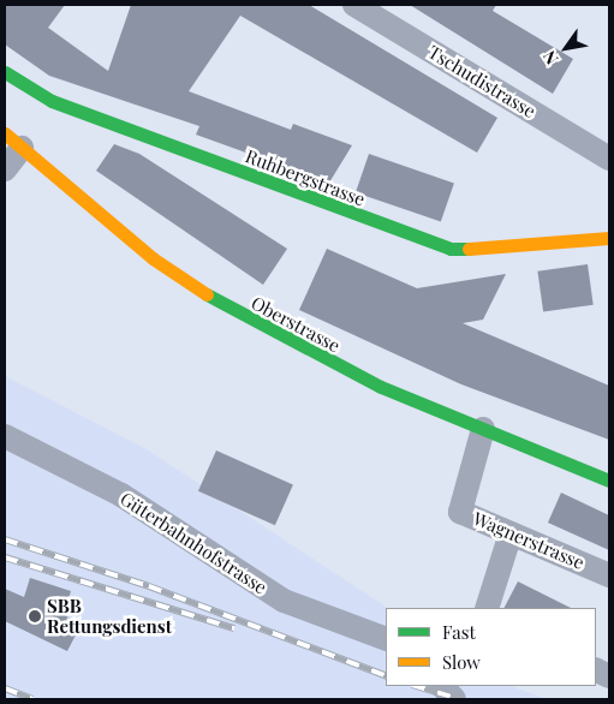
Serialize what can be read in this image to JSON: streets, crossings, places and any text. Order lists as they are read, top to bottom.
{
  "streets": {
    "street": [
      "Tschudistrasse",
      "Ruhbergstrasse",
      "Oberstrasse",
      "Wagnerstrasse",
      "Güterbahnhofstrasse"
    ]
  },
  "crossings": [
    ["Oberstrasse", "Wagnerstrasse"]
  ],
  "places": ["SBB Rettungsdienst"],
  "legend": ["Fast", "Slow"],
  "north": "bottom left"
}
